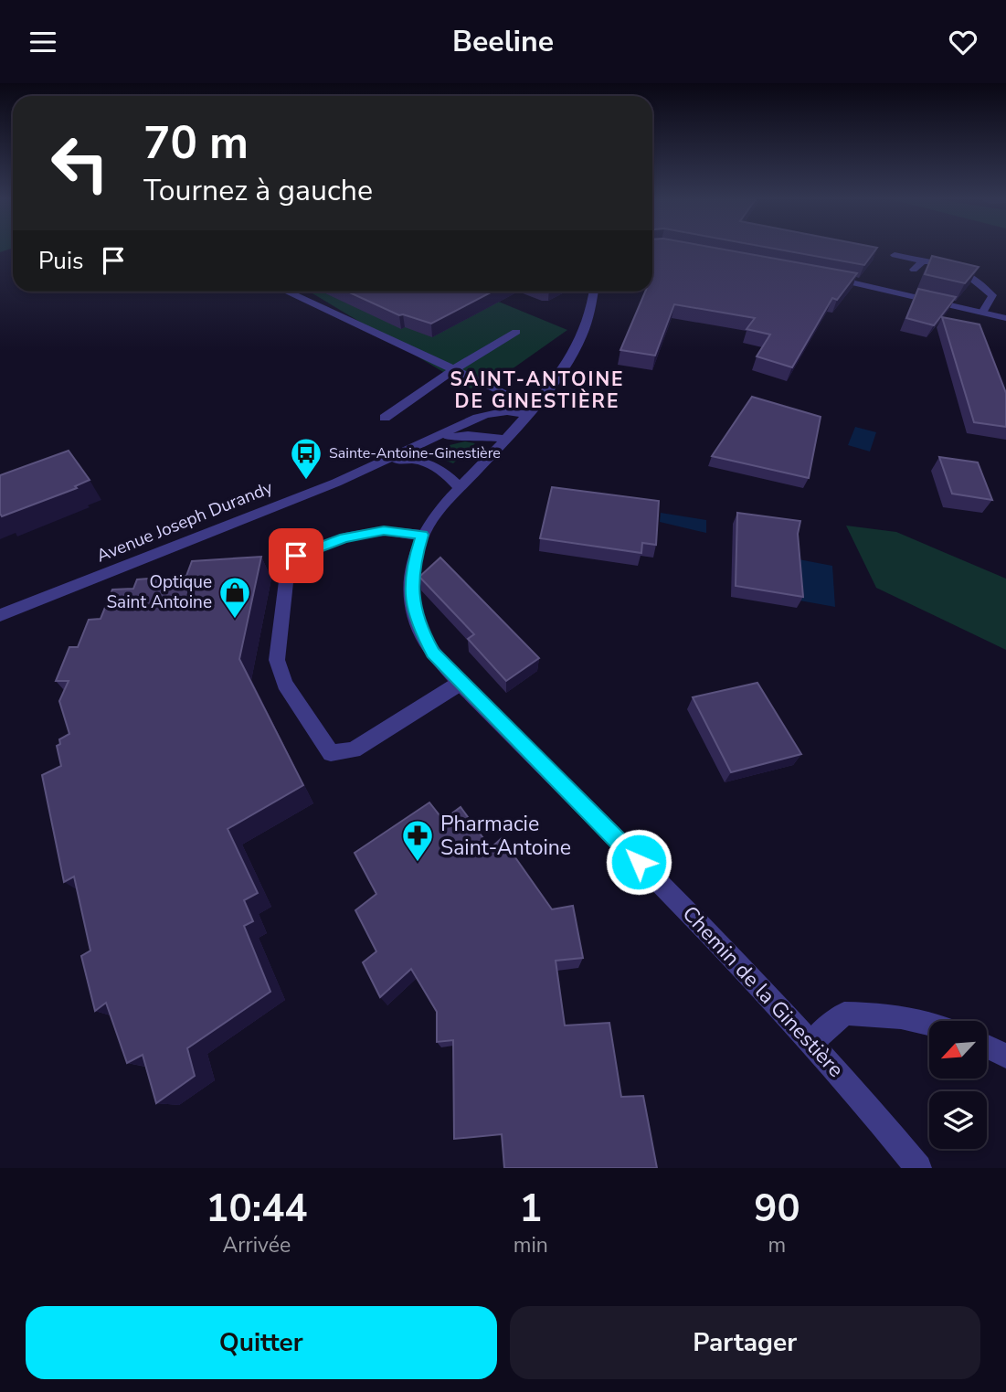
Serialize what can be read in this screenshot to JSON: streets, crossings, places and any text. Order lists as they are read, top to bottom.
{
  "streets": {
    "street": ["Avenue Joseph Durandy", "Chemin de la Ginestière"]
  },
  "districts": ["SAINT-ANTOINE DE GINESTIÈRE"],
  "places": {
    "bus stop": ["Sainte-Antoine-Ginestière"],
    "shop": ["Optique Saint Antoine"],
    "pharmacy": ["Pharmacie Saint-Antoine"]
  },
  "north": "bottom left",
  "page": {
    "header": "Beeline",
    "turn": ["70 m", "Tournez à gauche"],
    "then": "Puis",
    "eta": [
      "10:44",
      "Arrivée",
      "1",
      "min",
      "90",
      "m"
    ],
    "buttons": ["Quitter", "Partager"]
  }
}
